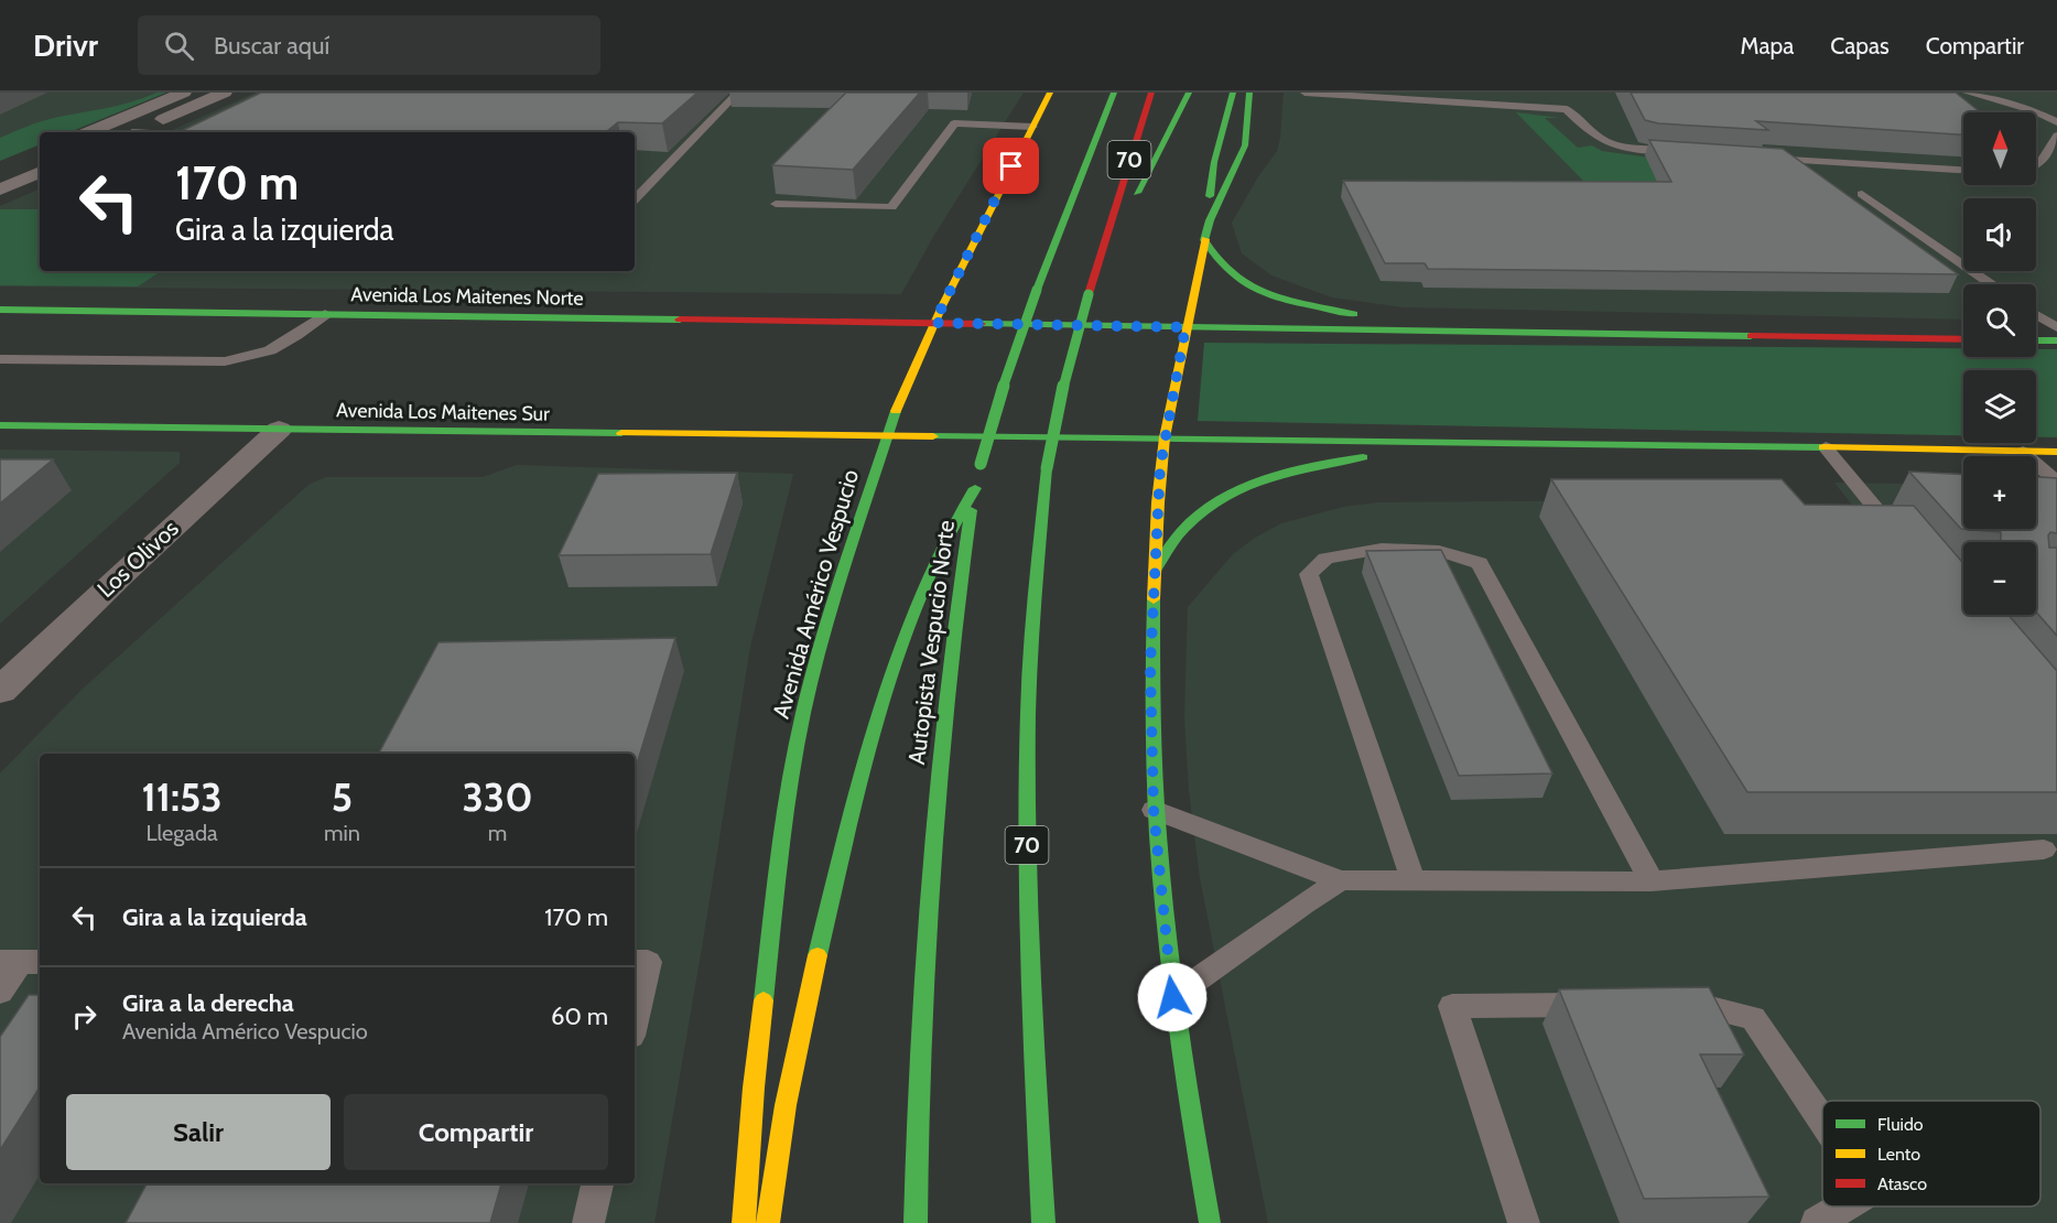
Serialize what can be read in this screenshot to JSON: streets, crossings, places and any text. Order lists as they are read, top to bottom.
{
  "streets": {
    "main road": [
      "70",
      "Avenida Los Maitenes Norte",
      "Avenida Los Maitenes Sur",
      "Avenida Américo Vespucio",
      "Autopista Vespucio Norte"
    ],
    "street": ["Los Olivos"]
  },
  "crossings": [
    ["Avenida Los Maitenes Norte", "Avenida Américo Vespucio"],
    ["Avenida Los Maitenes Sur", "Los Olivos"],
    ["Avenida Los Maitenes Sur", "Avenida Américo Vespucio"]
  ],
  "legend": ["Fluido", "Lento", "Atasco"],
  "north": "top",
  "page": {
    "header": "Drivr",
    "search": "Buscar aquí",
    "nav": ["Mapa", "Capas", "Compartir"],
    "map_buttons": ["+", "−"],
    "turn": ["170 m", "Gira a la izquierda"],
    "eta": [
      "11:53",
      "Llegada",
      "5",
      "min",
      "330",
      "m"
    ],
    "list": [
      {
        "name": "Gira a la izquierda",
        "value": "170 m"
      },
      {
        "name": "Gira a la derecha",
        "note": "Avenida Américo Vespucio",
        "value": "60 m"
      }
    ],
    "buttons": ["Salir", "Compartir"]
  }
}
